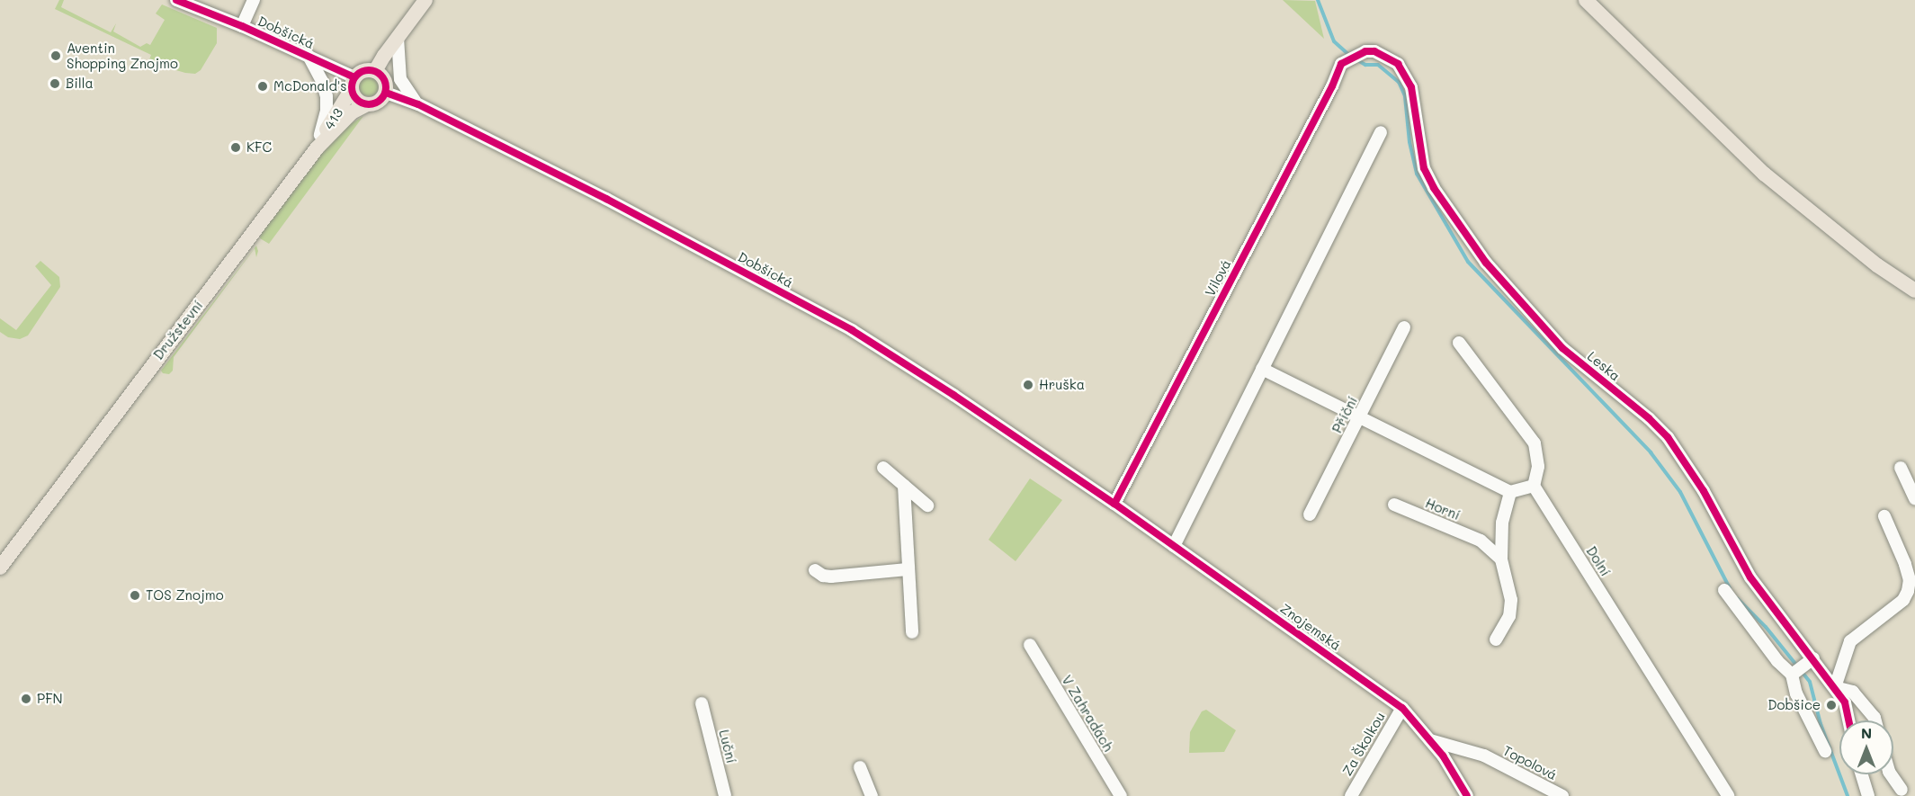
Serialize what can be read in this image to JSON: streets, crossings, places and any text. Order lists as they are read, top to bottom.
{
  "streets": {
    "main road": ["413", "Družstevní"],
    "street": [
      "Dobšická",
      "Vilová",
      "Leska",
      "Příční",
      "Horní",
      "Dolní",
      "Znojemská",
      "V Zahradách",
      "Za Školkou",
      "Luční",
      "Topolová"
    ]
  },
  "crossings": [
    ["Dobšická", "413"],
    ["Dobšická", "Vilová"],
    ["Dobšická", "Družstevní"],
    ["Dobšická", "Znojemská"],
    ["413", "Družstevní"],
    ["Vilová", "Leska"],
    ["Vilová", "Znojemská"],
    ["Znojemská", "Za Školkou"],
    ["Znojemská", "Topolová"]
  ],
  "places": [
    "Aventin Shopping Znojmo",
    "Billa",
    "McDonald's",
    "KFC",
    "Hruška",
    "TOS Znojmo",
    "PFN",
    "Dobšice"
  ],
  "north": "top"
}
